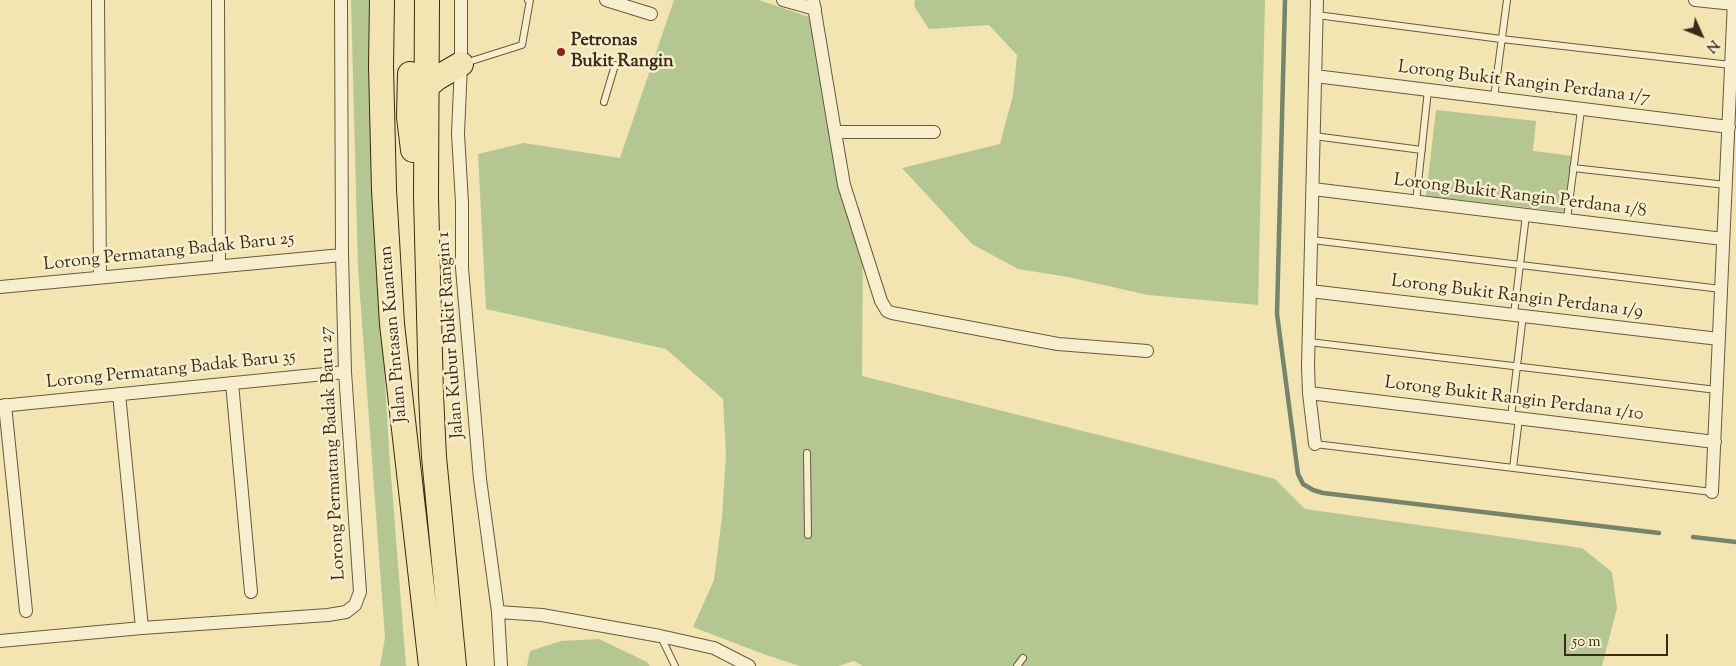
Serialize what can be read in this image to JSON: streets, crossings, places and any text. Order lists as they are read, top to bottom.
{
  "streets": {
    "highway": ["Jalan Pintasan Kuantan"],
    "street": [
      "Lorong Bukit Rangin Perdana 1/7",
      "Lorong Bukit Rangin Perdana 1/8",
      "Lorong Permatang Badak Baru 25",
      "Lorong Bukit Rangin Perdana 1/9",
      "Jalan Kubur Bukit Rangin 1",
      "Lorong Permatang Badak Baru 35",
      "Lorong Bukit Rangin Perdana 1/10",
      "Lorong Permatang Badak Baru 27"
    ]
  },
  "crossings": [
    ["Lorong Permatang Badak Baru 25", "Lorong Permatang Badak Baru 27"],
    ["Lorong Permatang Badak Baru 35", "Lorong Permatang Badak Baru 27"]
  ],
  "places": ["Petronas Bukit Rangin"],
  "scale_bar": "50 m",
  "north": "bottom right"
}
